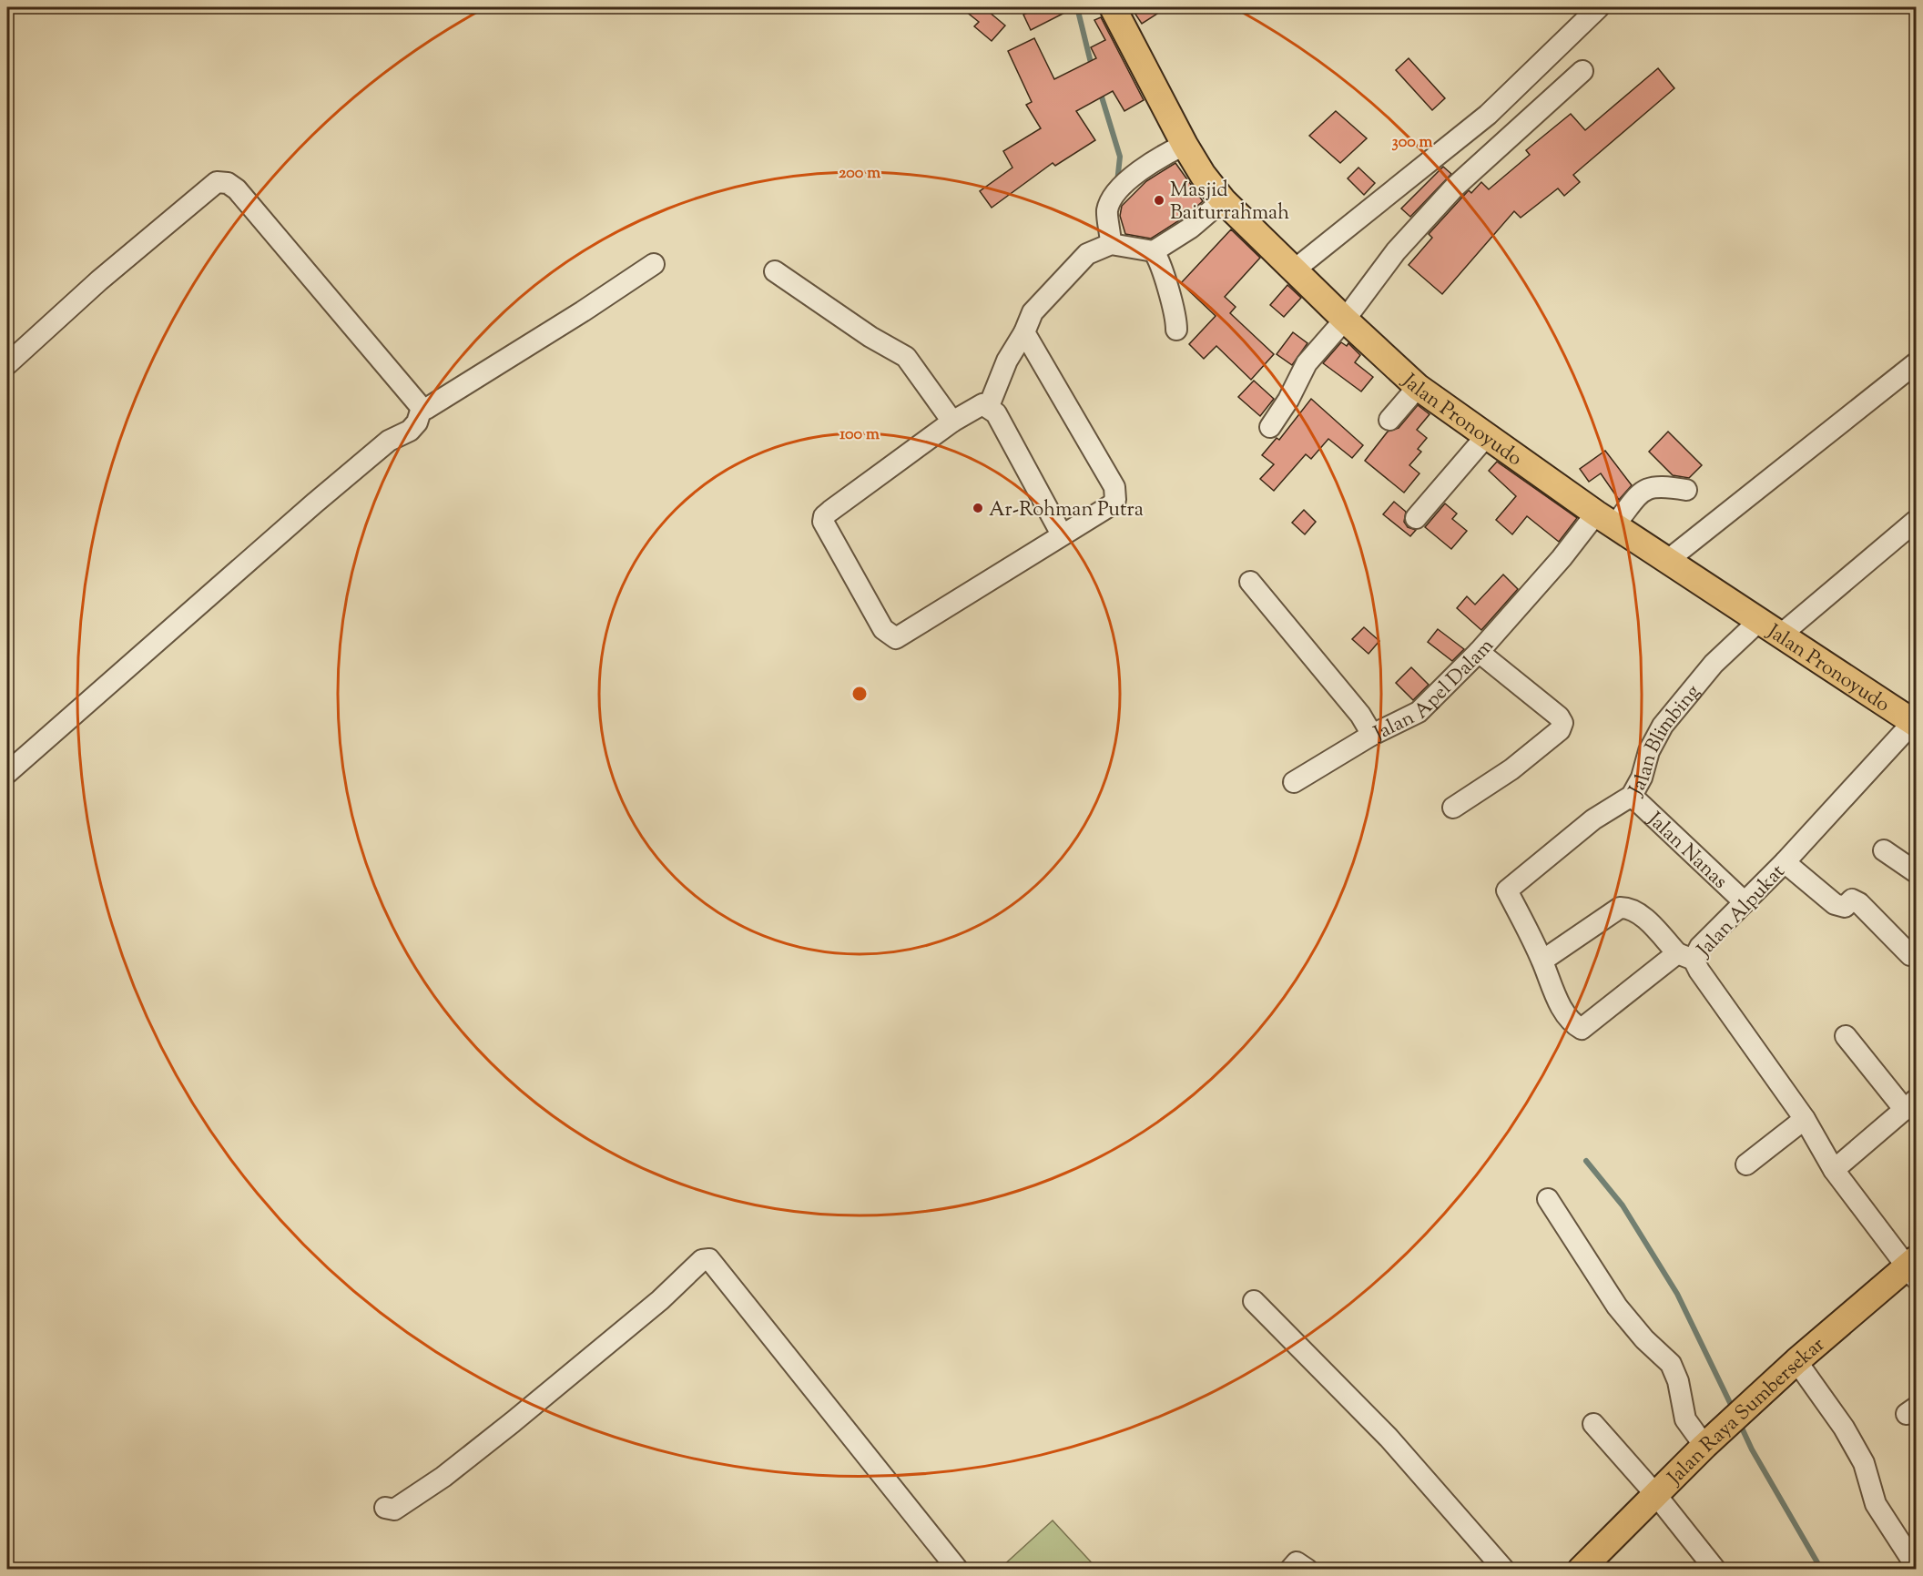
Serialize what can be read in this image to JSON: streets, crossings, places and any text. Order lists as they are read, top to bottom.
{
  "streets": {
    "main road": ["Jalan Pronoyudo", "Jalan Raya Sumbersekar"],
    "street": [
      "Jalan Apel Dalam",
      "Jalan Blimbing",
      "Jalan Nanas",
      "Jalan Alpukat"
    ]
  },
  "crossings": [
    ["Jalan Pronoyudo", "Jalan Apel Dalam"],
    ["Jalan Pronoyudo", "Jalan Blimbing"],
    ["Jalan Pronoyudo", "Jalan Alpukat"],
    ["Jalan Blimbing", "Jalan Nanas"],
    ["Jalan Nanas", "Jalan Alpukat"],
    ["Jalan Alpukat", "Jalan Raya Sumbersekar"]
  ],
  "places": ["Masjid Baiturrahmah", "Ar-Rohman Putra"],
  "rings": ["300 m", "200 m", "100 m"]
}
